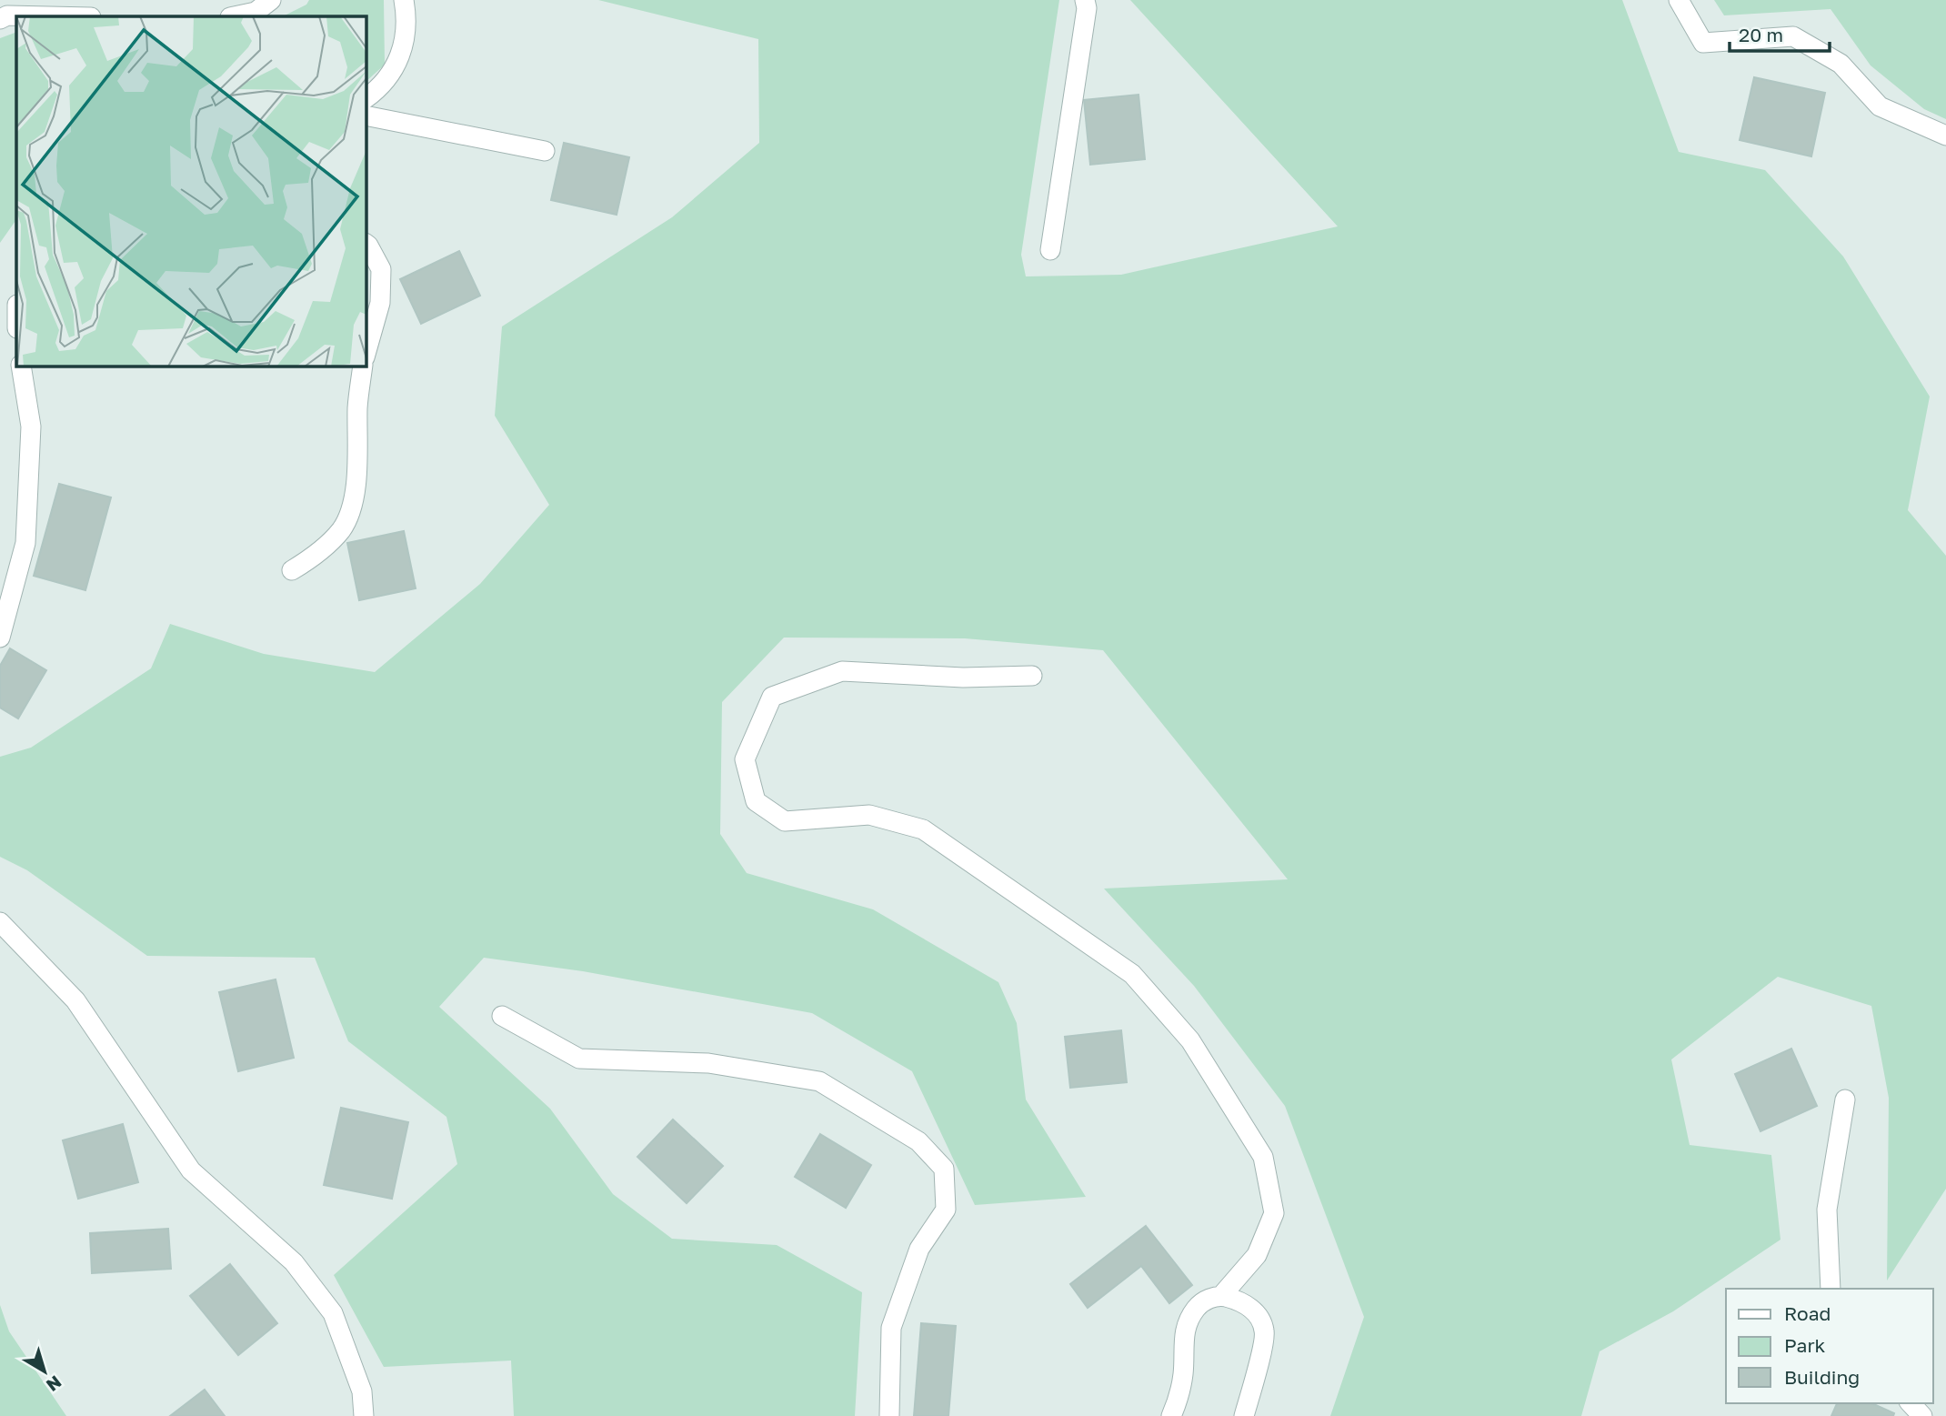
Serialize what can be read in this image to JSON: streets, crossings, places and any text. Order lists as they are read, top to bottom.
{
  "legend": ["Road", "Park", "Building"],
  "scale_bar": "20 m",
  "north": "bottom right"
}
